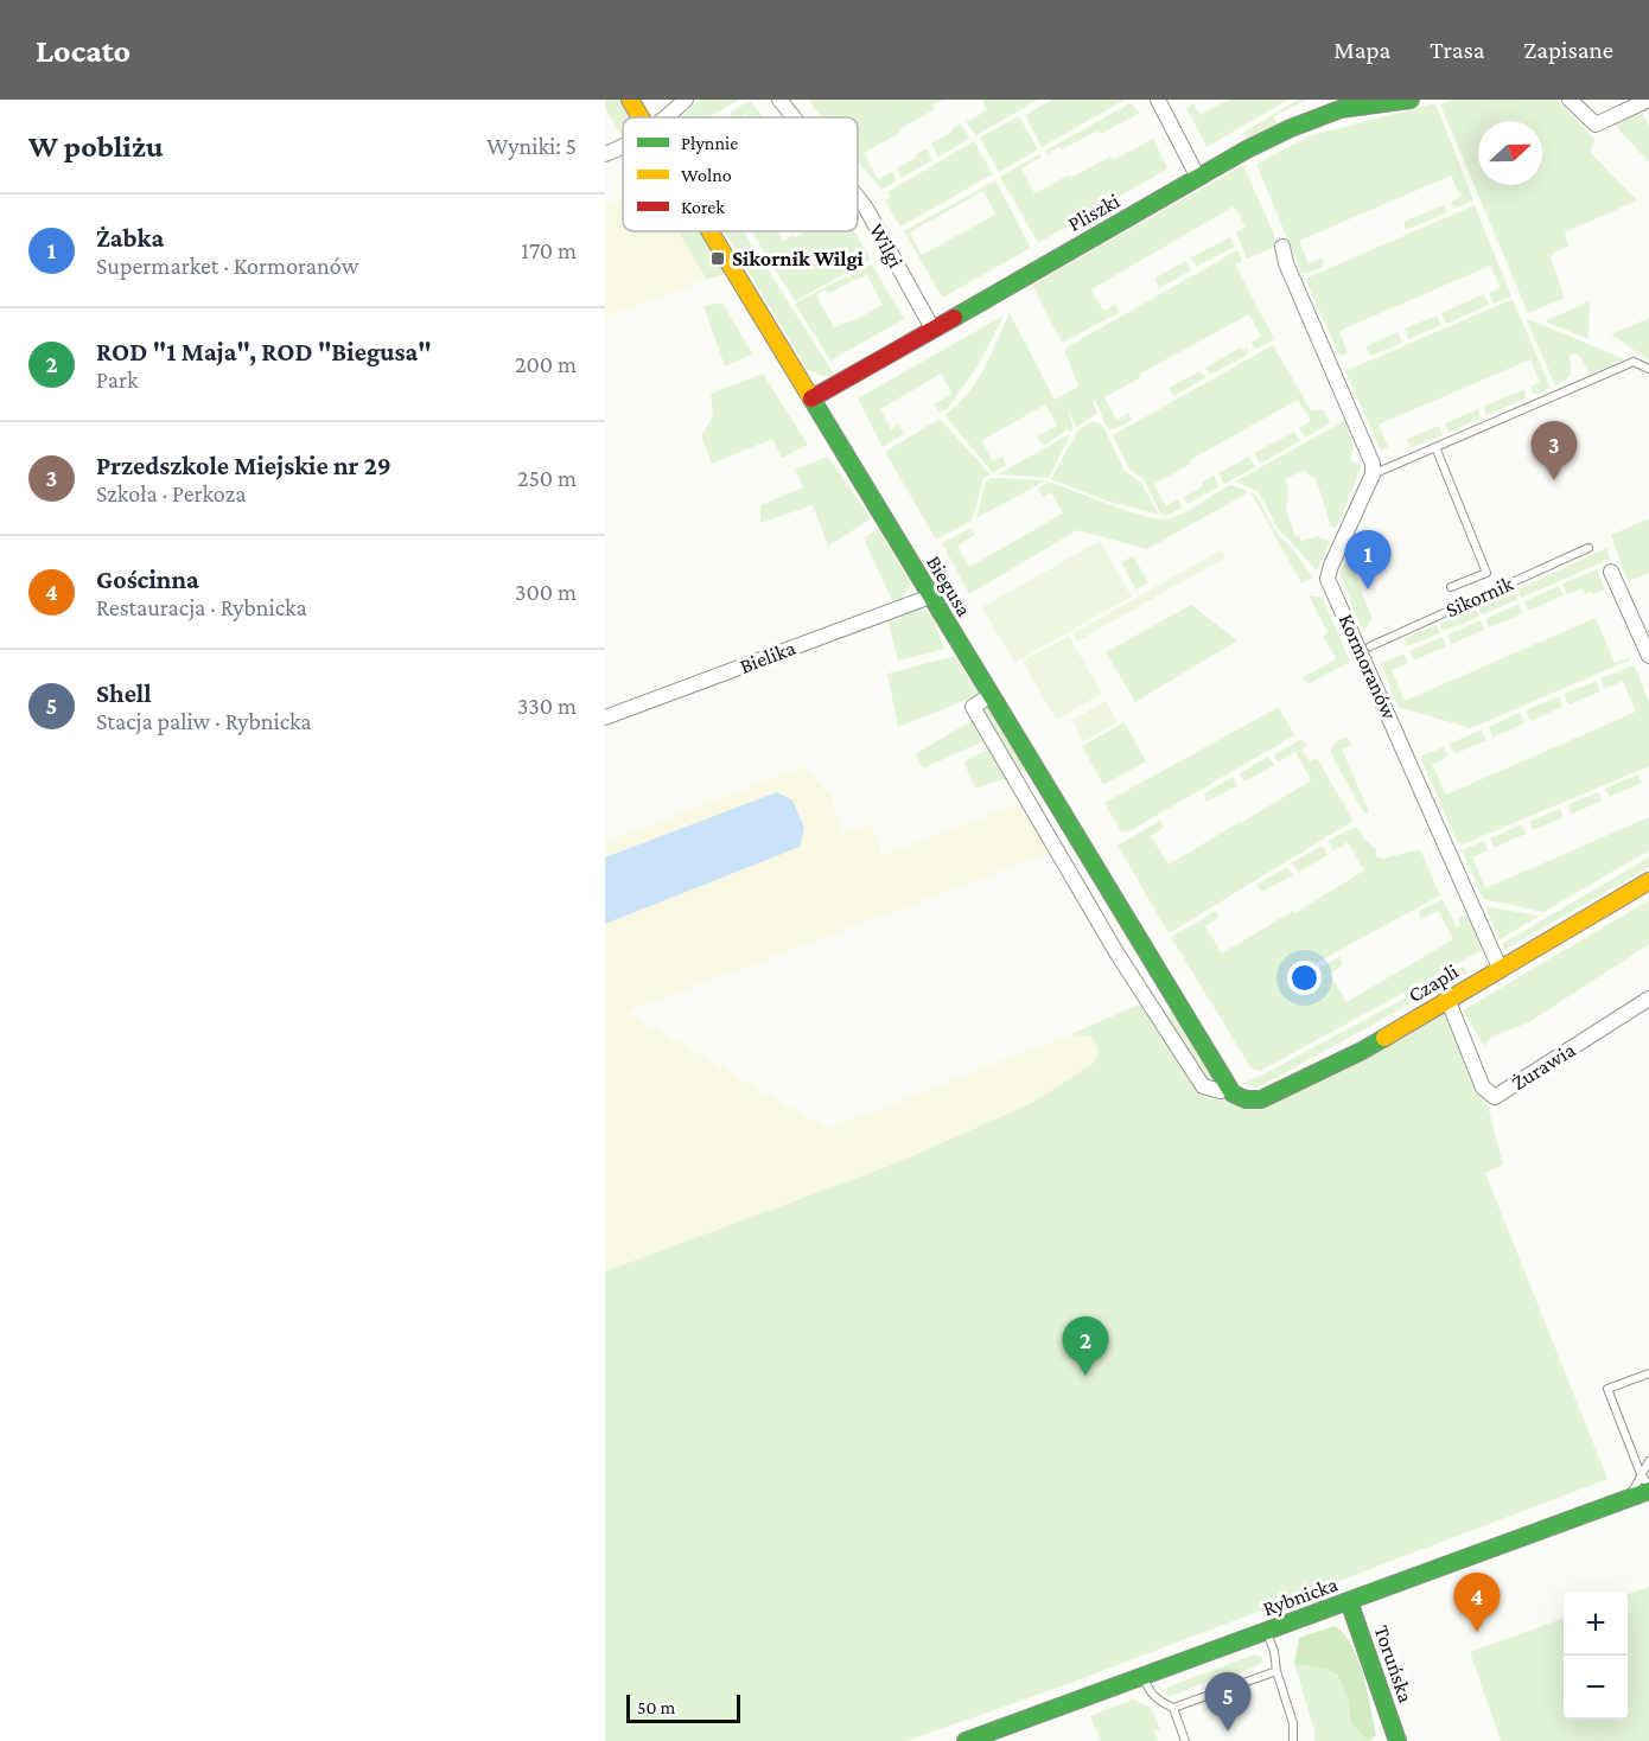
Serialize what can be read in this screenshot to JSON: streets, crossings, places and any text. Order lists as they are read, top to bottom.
{
  "streets": {
    "street": [
      "Pliszki",
      "Wilgi",
      "Biegusa",
      "Bielika",
      "Kormoranów",
      "Czapli",
      "Żurawia",
      "Rybnicka",
      "Toruńska"
    ],
    "lane": ["Sikornik"]
  },
  "crossings": [
    ["Pliszki", "Wilgi"],
    ["Pliszki", "Biegusa"],
    ["Biegusa", "Bielika"],
    ["Biegusa", "Czapli"],
    ["Kormoranów", "Czapli"],
    ["Czapli", "Żurawia"],
    ["Rybnicka", "Toruńska"]
  ],
  "places": {
    "transit": ["Sikornik Wilgi"]
  },
  "legend": ["Płynnie", "Wolno", "Korek"],
  "scale_bar": "50 m",
  "north": "right",
  "page": {
    "header": "Locato",
    "nav": ["Mapa", "Trasa", "Zapisane"],
    "heading": ["W pobliżu", "Wyniki: 5"],
    "list": [
      {
        "mark": "1",
        "name": "Żabka",
        "note": "Supermarket · Kormoranów",
        "value": "170 m"
      },
      {
        "mark": "2",
        "name": "ROD \"1 Maja\", ROD \"Biegusa\"",
        "note": "Park",
        "value": "200 m"
      },
      {
        "mark": "3",
        "name": "Przedszkole Miejskie nr 29",
        "note": "Szkoła · Perkoza",
        "value": "250 m"
      },
      {
        "mark": "4",
        "name": "Gościnna",
        "note": "Restauracja · Rybnicka",
        "value": "300 m"
      },
      {
        "mark": "5",
        "name": "Shell",
        "note": "Stacja paliw · Rybnicka",
        "value": "330 m"
      }
    ],
    "pins": [
      "3",
      "1",
      "2",
      "4",
      "5"
    ],
    "map_buttons": ["+", "−"],
    "scale": "50 m"
  }
}
